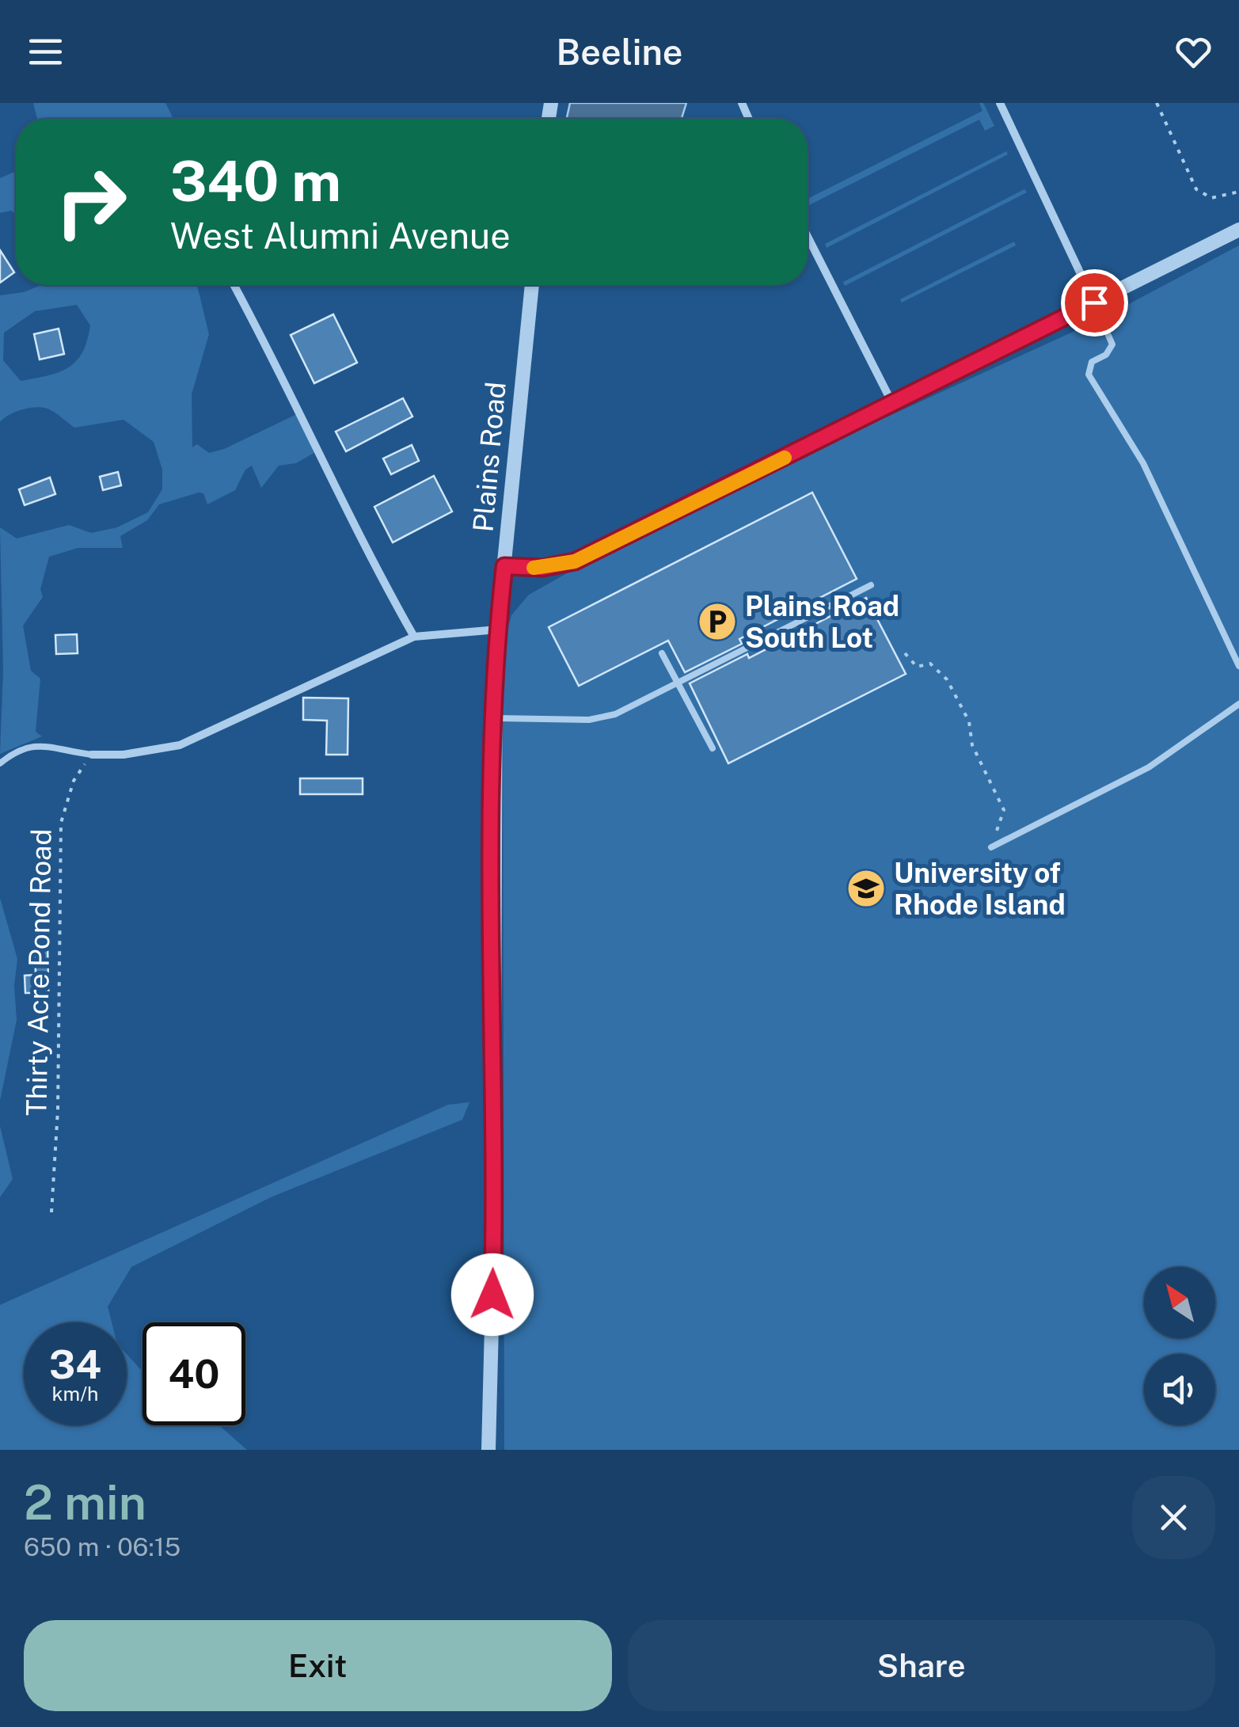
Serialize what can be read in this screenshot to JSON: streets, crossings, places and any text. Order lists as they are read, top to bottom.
{
  "streets": {
    "street": ["Plains Road"],
    "path": ["Thirty Acre Pond Road"]
  },
  "places": {
    "parking": ["Plains Road South Lot"],
    "school or university": ["University of Rhode Island"]
  },
  "north": "top left",
  "page": {
    "header": "Beeline",
    "turn": ["340 m", "West Alumni Avenue"],
    "speed": "34 km/h",
    "limit": "40",
    "heading": ["2 min", "650 m · 06:15"],
    "buttons": ["Exit", "Share"]
  }
}
